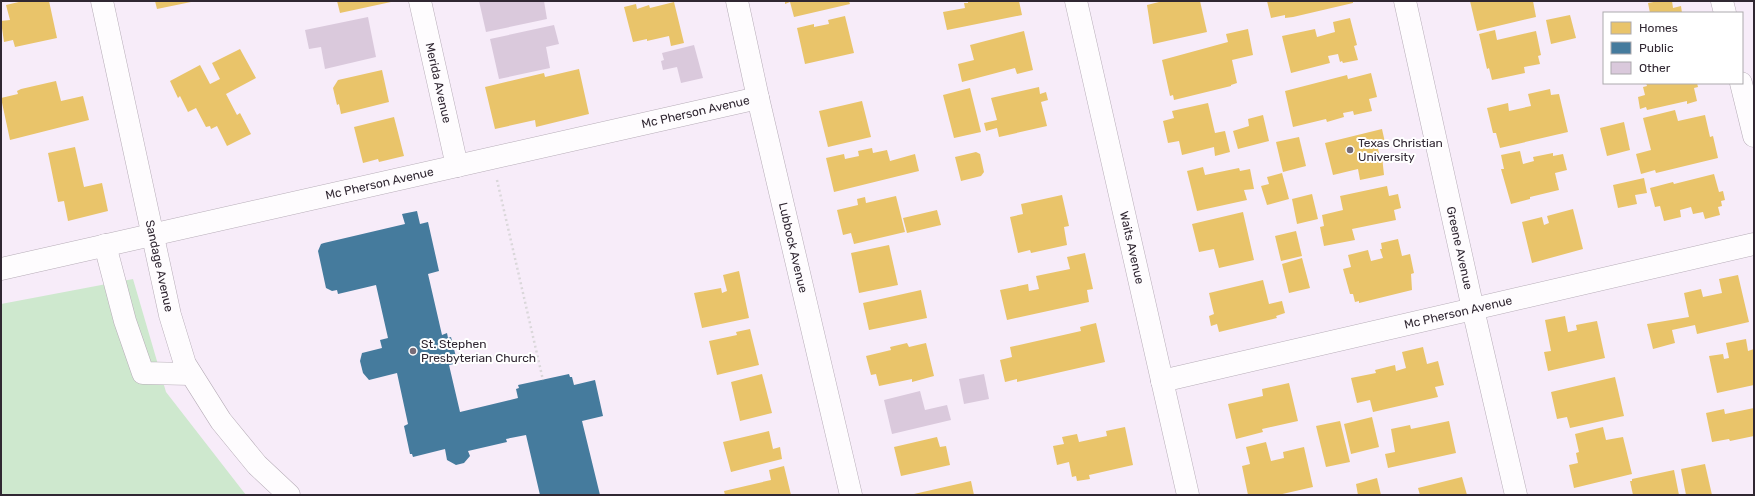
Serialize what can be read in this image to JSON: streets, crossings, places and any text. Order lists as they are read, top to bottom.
{
  "streets": {
    "street": [
      "Merida Avenue",
      "Mc Pherson Avenue",
      "Lubbock Avenue",
      "Waits Avenue",
      "Greene Avenue",
      "Sandage Avenue"
    ]
  },
  "crossings": [
    ["Merida Avenue", "Mc Pherson Avenue"],
    ["Mc Pherson Avenue", "Lubbock Avenue"],
    ["Mc Pherson Avenue", "Waits Avenue"],
    ["Mc Pherson Avenue", "Greene Avenue"],
    ["Mc Pherson Avenue", "Sandage Avenue"]
  ],
  "places": ["Texas Christian University", "St. Stephen Presbyterian Church"],
  "legend": ["Homes", "Public", "Other"]
}
